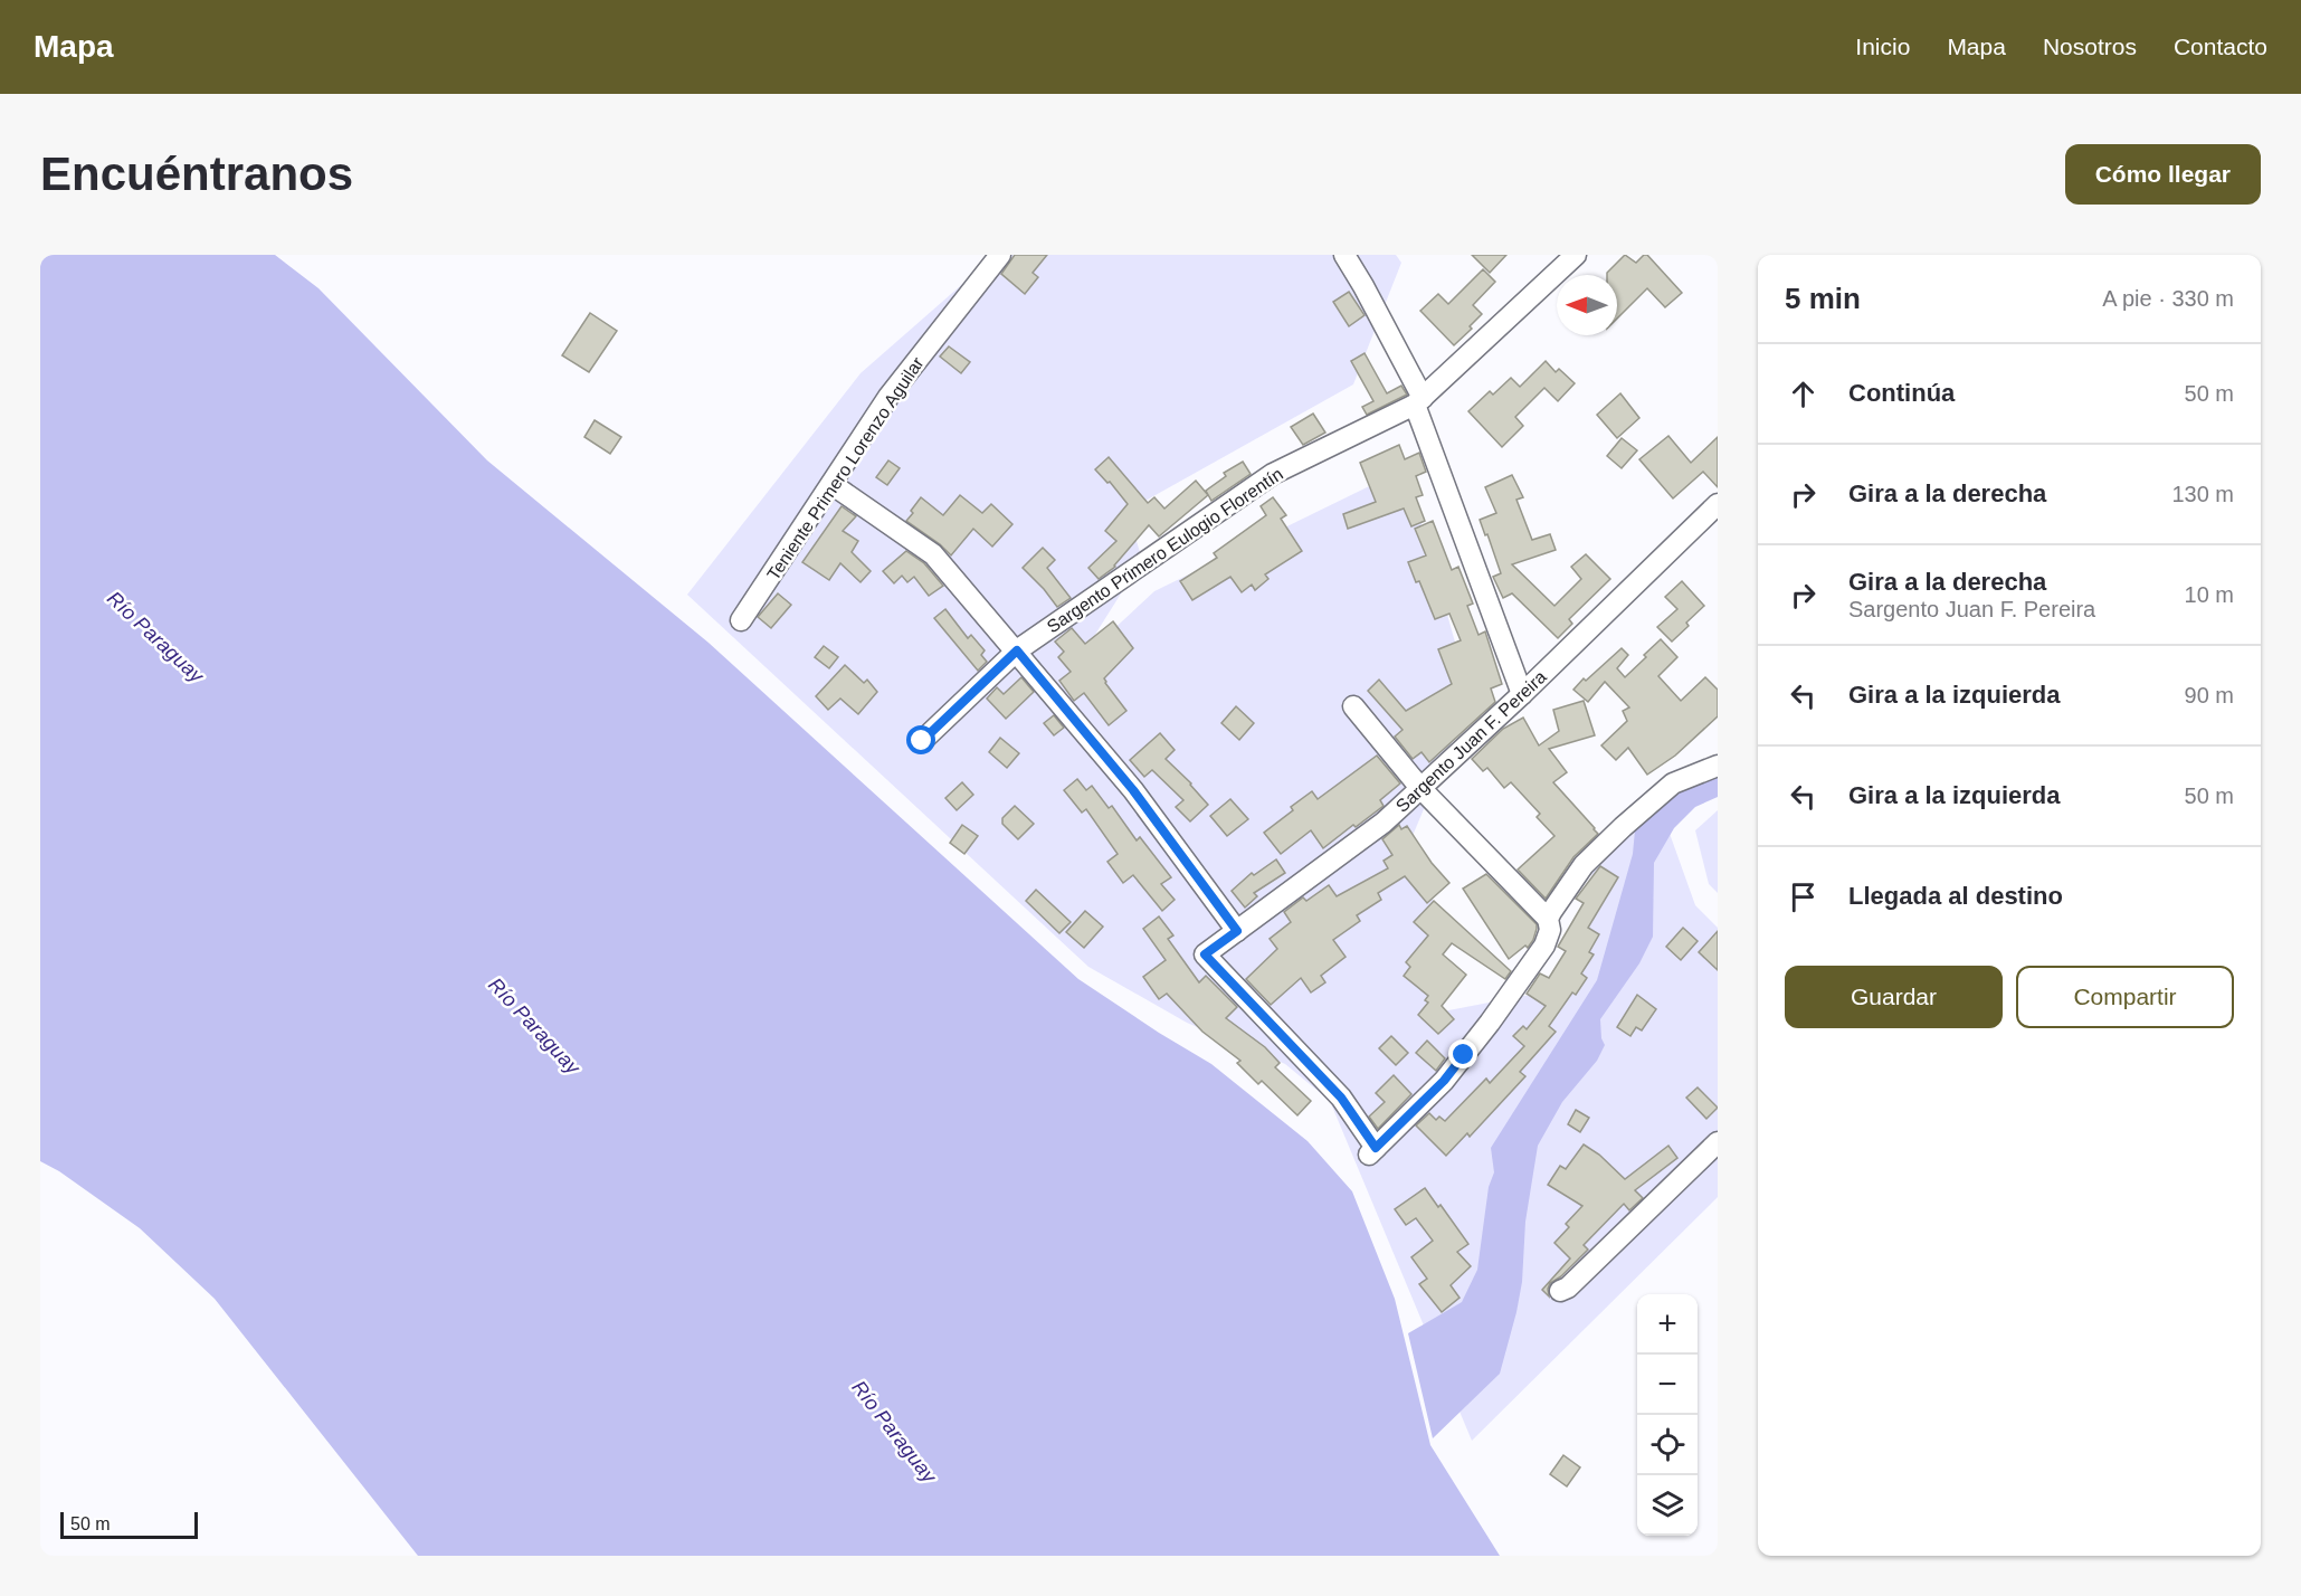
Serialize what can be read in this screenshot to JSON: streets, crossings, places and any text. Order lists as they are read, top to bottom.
{
  "streets": {
    "street": ["Teniente Primero Lorenzo Aguilar", "Sargento Primero Eulogio Florentín", "Sargento Juan F. Pereira"]
  },
  "water": ["Río Paraguay"],
  "scale_bar": "50 m",
  "north": "left",
  "page": {
    "header": "Mapa",
    "nav": [
      "Inicio",
      "Mapa",
      "Nosotros",
      "Contacto"
    ],
    "buttons": [
      "Cómo llegar",
      ["Guardar", "Compartir"]
    ],
    "title": "Encuéntranos",
    "heading": ["5 min", "A pie · 330 m"],
    "list": [
      ["Continúa", "50 m"],
      ["Gira a la derecha", "130 m"],
      ["Gira a la derecha", "Sargento Juan F. Pereira", "10 m"],
      ["Gira a la izquierda", "90 m"],
      ["Gira a la izquierda", "50 m"],
      "Llegada al destino"
    ],
    "map_buttons": ["+", "−"],
    "scale": "50 m"
  }
}
